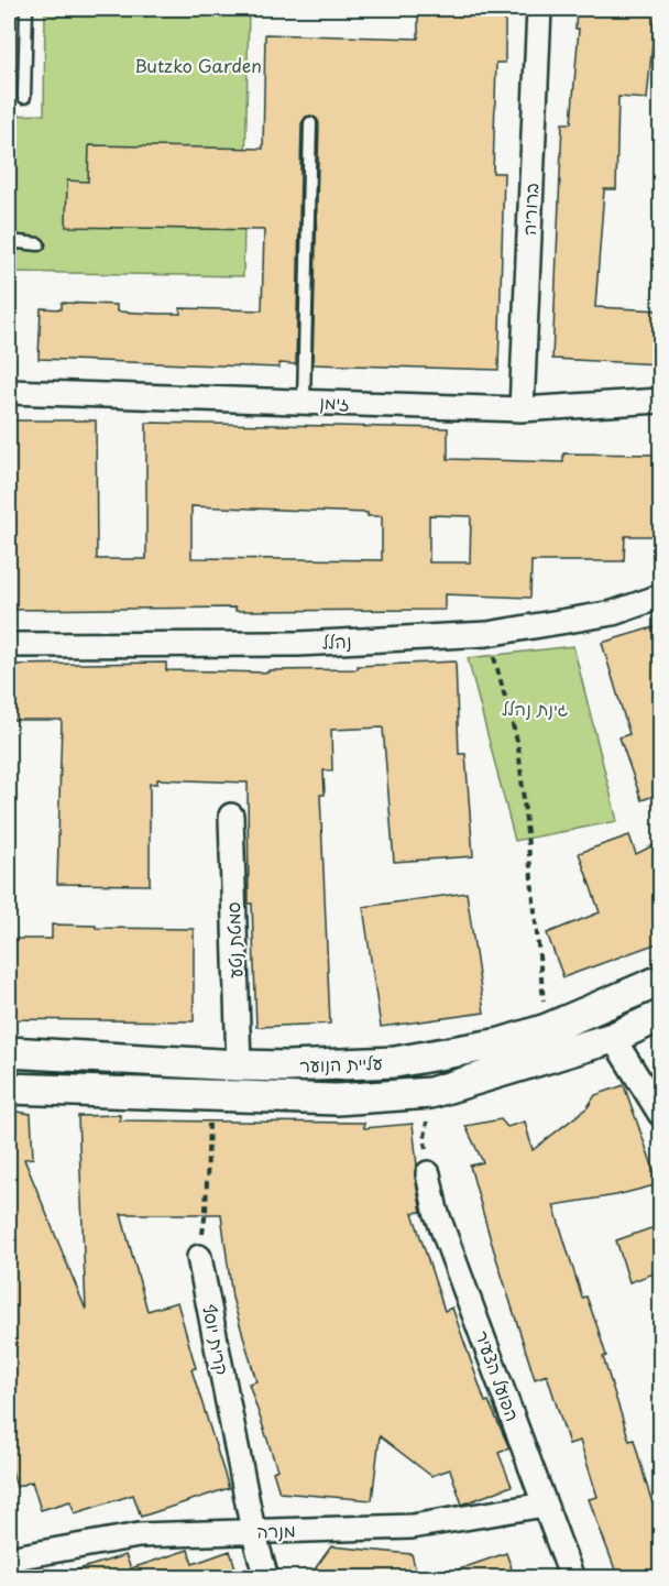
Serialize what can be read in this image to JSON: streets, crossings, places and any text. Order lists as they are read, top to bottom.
{
  "streets": {
    "street": [
      "ברוריה",
      "זימן",
      "נהלל",
      "סמטת נטע",
      "עליית הנוער",
      "קרית יוסף",
      "הפועל הצעיר",
      "מנרה"
    ]
  },
  "crossings": [
    ["ברוריה", "זימן"],
    ["סמטת נטע", "עליית הנוער"],
    ["קרית יוסף", "מנרה"],
    ["הפועל הצעיר", "מנרה"]
  ],
  "parks": ["Butzko Garden", "גינת נהלל"]
}
